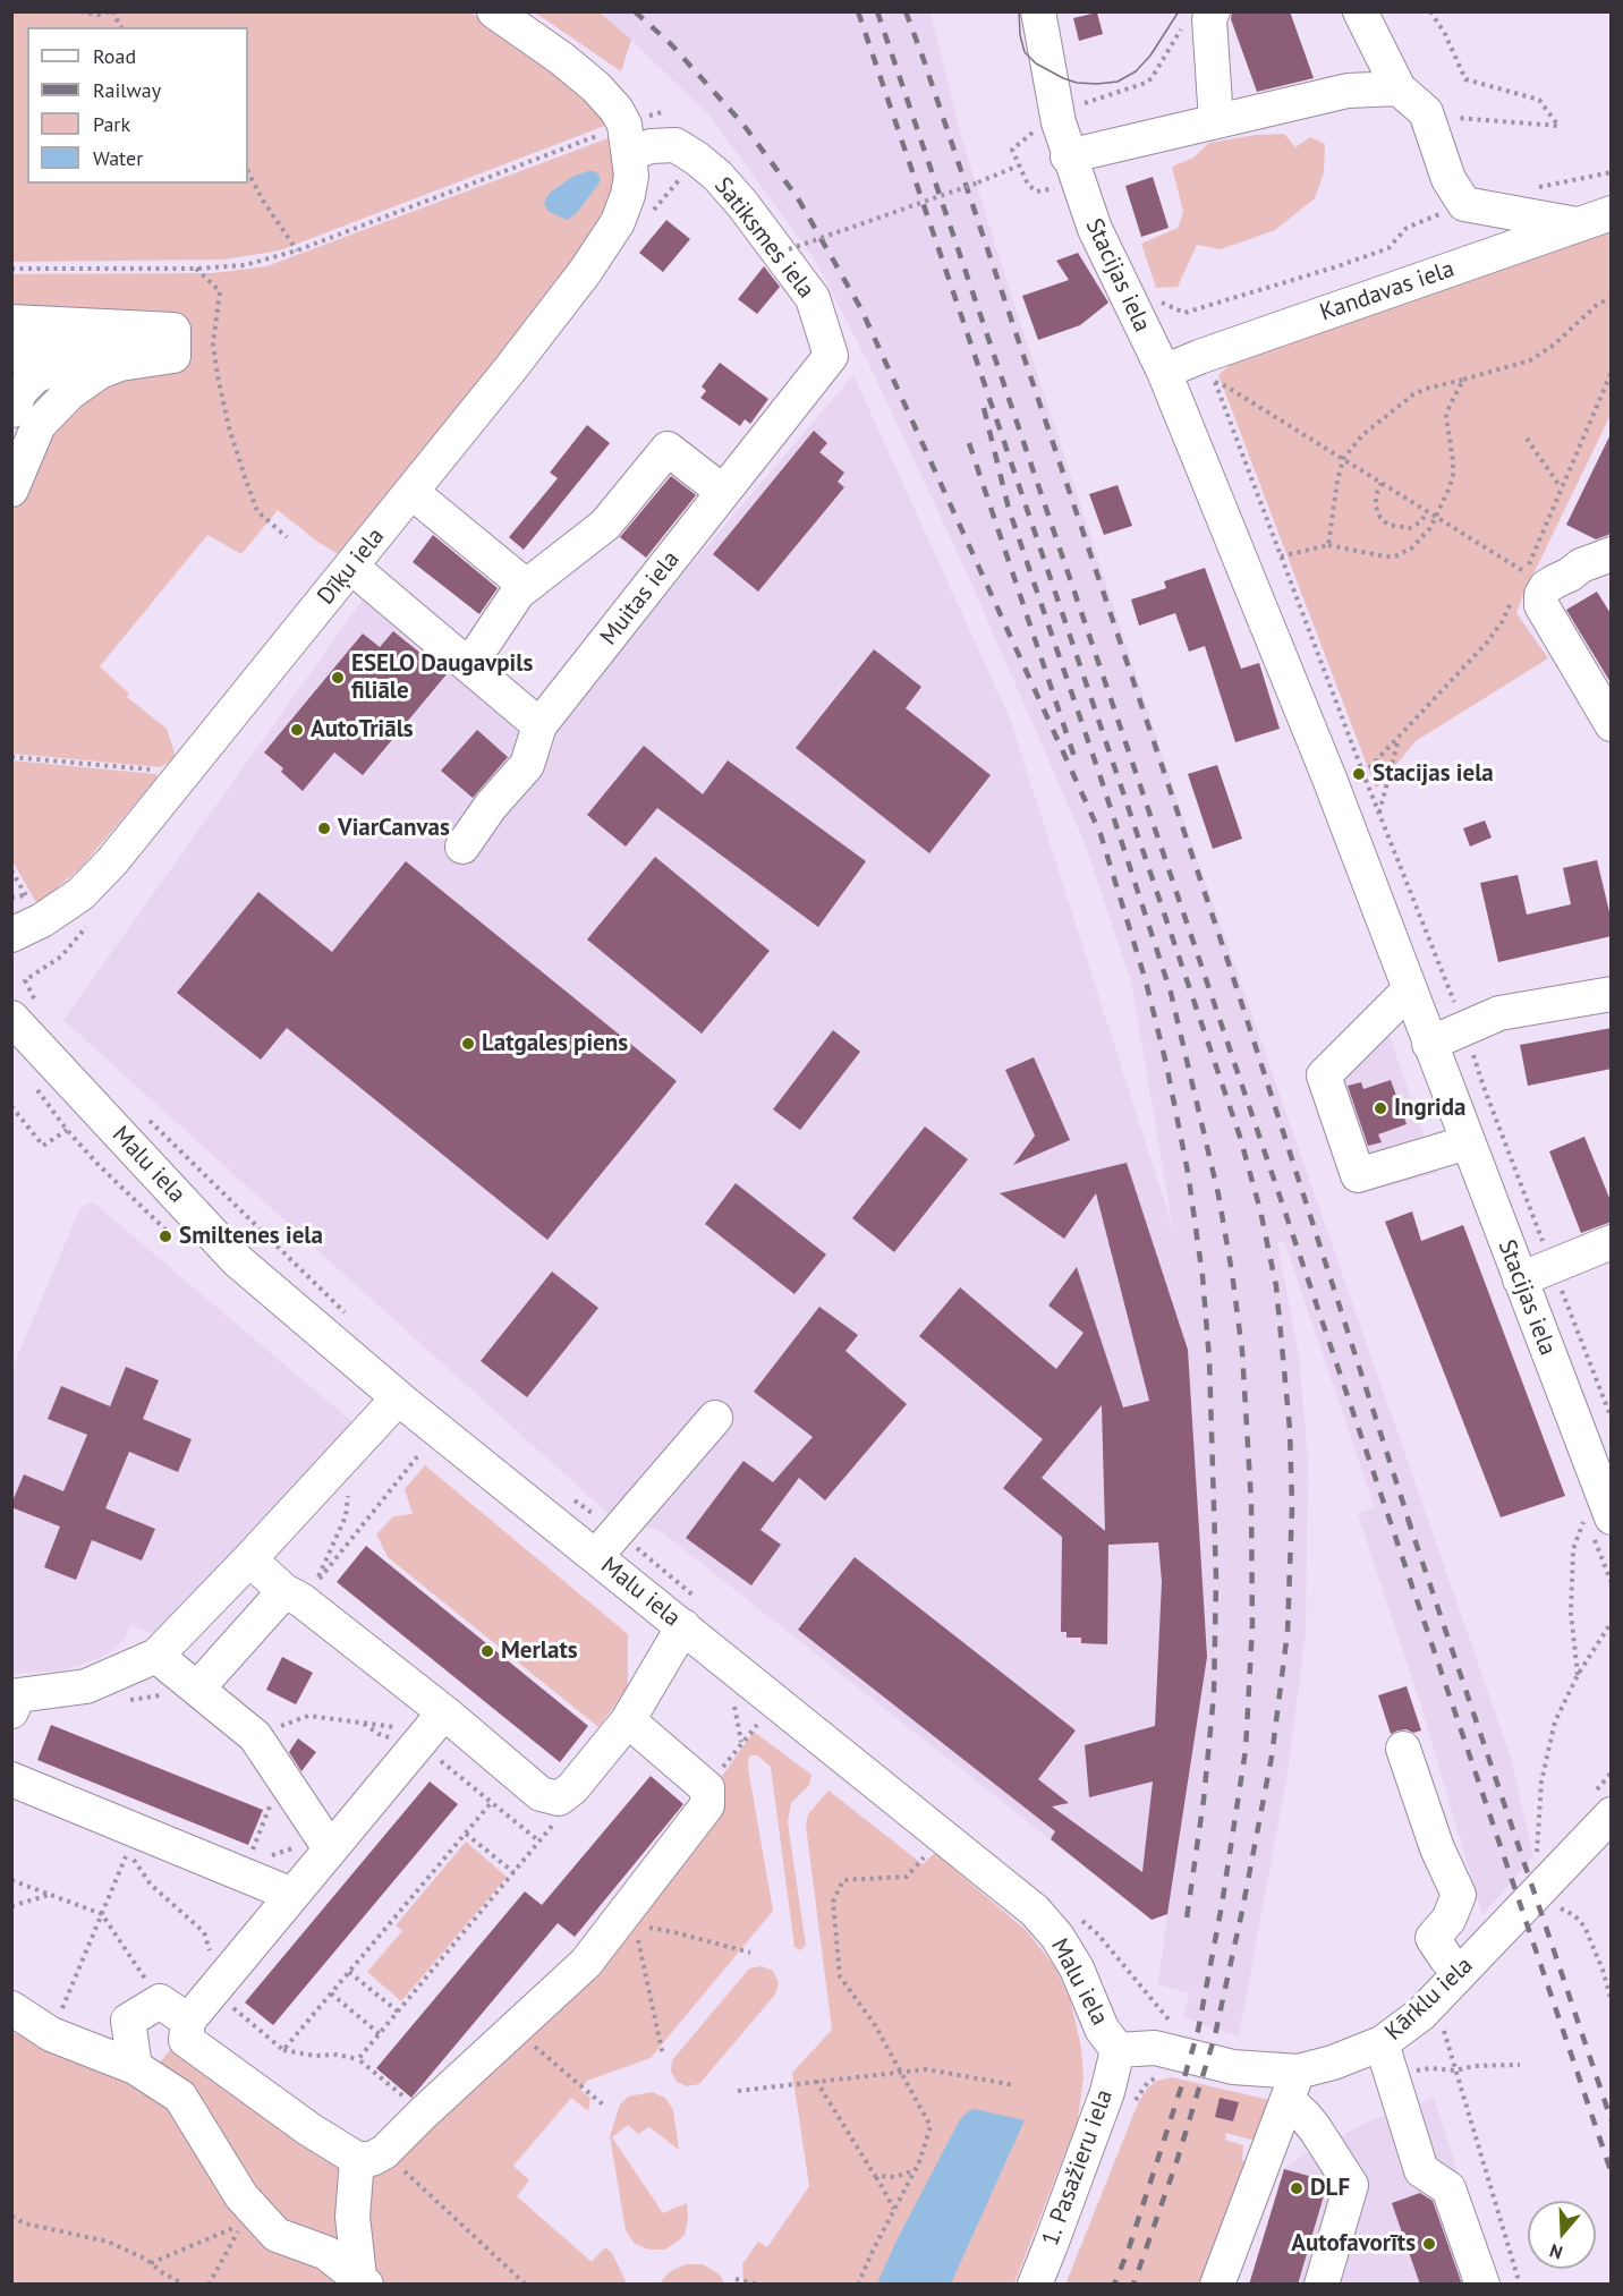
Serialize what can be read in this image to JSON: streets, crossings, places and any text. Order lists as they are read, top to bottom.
{
  "streets": {
    "street": [
      "Satiksmes iela",
      "Stacijas iela",
      "Kandavas iela",
      "Dīķu iela",
      "Muitas iela",
      "Malu iela",
      "Kārklu iela",
      "1. Pasažieru iela"
    ]
  },
  "crossings": [
    ["Satiksmes iela", "Dīķu iela"],
    ["Satiksmes iela", "Muitas iela"],
    ["Stacijas iela", "Kandavas iela"],
    ["Malu iela", "Kārklu iela"],
    ["Malu iela", "1. Pasažieru iela"]
  ],
  "places": [
    "ESELO Daugavpils filiāle",
    "AutoTriāls",
    "Stacijas iela",
    "ViarCanvas",
    "Latgales piens",
    "Ingrida",
    "Smiltenes iela",
    "Merlats",
    "DLF",
    "Autofavorīts"
  ],
  "legend": [
    "Road",
    "Railway",
    "Park",
    "Water"
  ],
  "north": "bottom"
}
